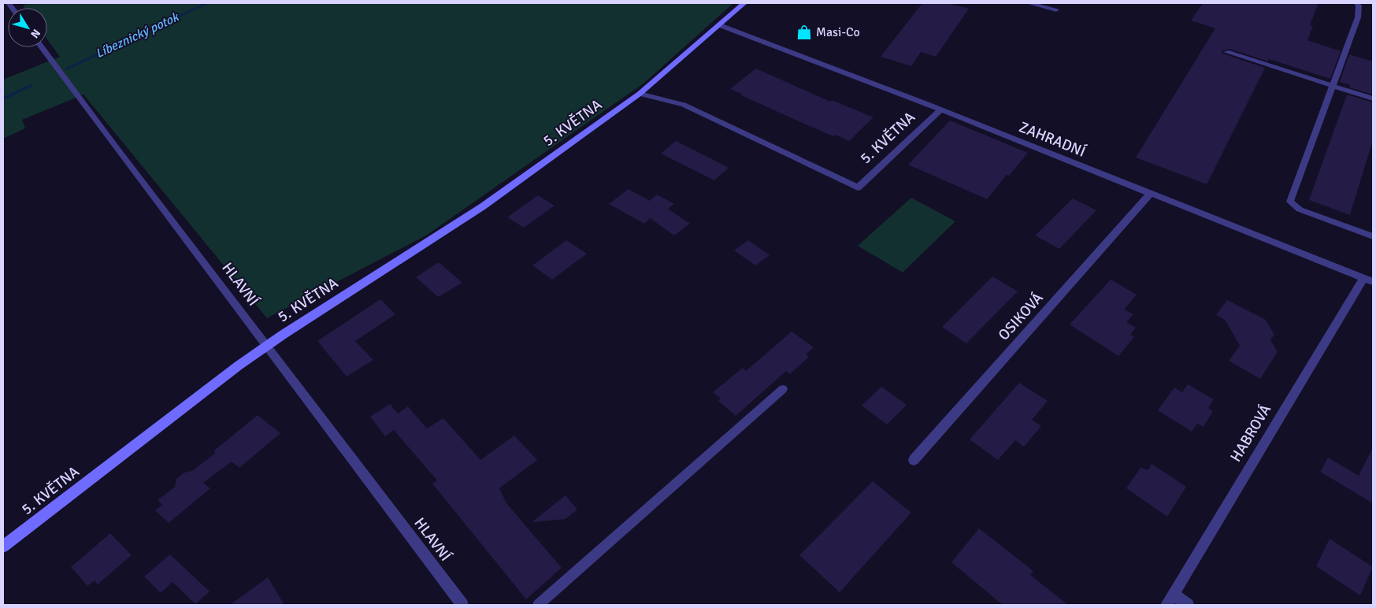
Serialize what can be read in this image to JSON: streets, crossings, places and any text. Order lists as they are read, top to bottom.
{
  "streets": {
    "main road": ["5. KVĚTNA"],
    "street": [
      "ZAHRADNÍ",
      "HLAVNÍ",
      "OSIKOVÁ",
      "HABROVÁ"
    ]
  },
  "crossings": [
    ["5. KVĚTNA", "ZAHRADNÍ"],
    ["5. KVĚTNA", "HLAVNÍ"],
    ["ZAHRADNÍ", "OSIKOVÁ"],
    ["ZAHRADNÍ", "HABROVÁ"]
  ],
  "water": ["Líbeznický potok"],
  "places": {
    "shop": ["Masi-Co"]
  },
  "north": "bottom right"
}
